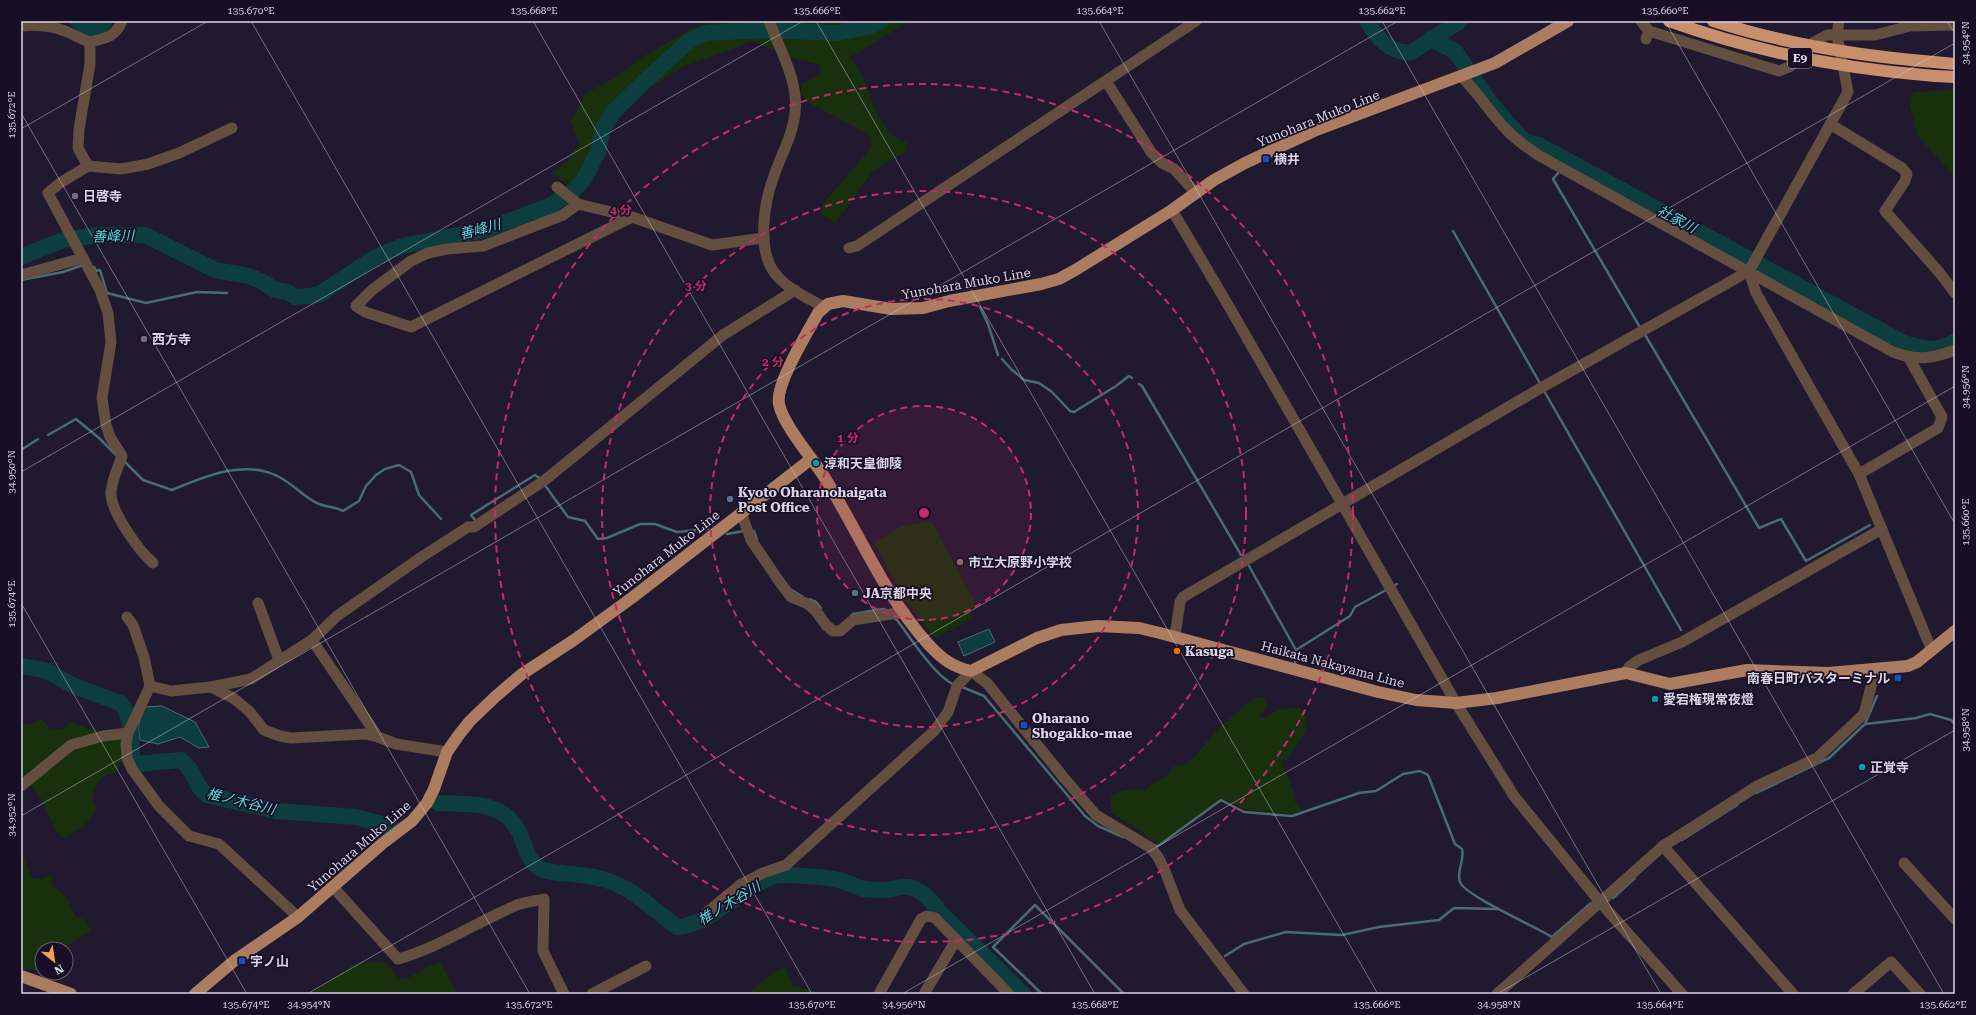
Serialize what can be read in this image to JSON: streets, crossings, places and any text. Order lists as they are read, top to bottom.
{
  "streets": {
    "highway": ["E9"],
    "main road": ["Yunohara Muko Line", "Haikata Nakayama Line"]
  },
  "water": ["社家川", "善峰川", "椎ノ木谷川"],
  "places": {
    "transit": [
      "横井",
      "南春日町バスターミナル",
      "Oharano Shogakko-mae",
      "宇ノ山"
    ],
    "other": [
      "日啓寺",
      "西方寺",
      "淳和天皇御陵",
      "Kyoto Oharanohaigata Post Office",
      "市立大原野小学校",
      "JA京都中央",
      "Kasuga",
      "愛宕権現常夜燈",
      "正覚寺"
    ]
  },
  "north": "bottom right",
  "coordinates": [
    "135.670°E",
    "135.668°E",
    "135.666°E",
    "135.664°E",
    "135.662°E",
    "135.660°E",
    "34.954°N",
    "135.672°E",
    "34.956°N",
    "34.950°N",
    "135.674°E",
    "34.958°N",
    "34.952°N"
  ],
  "rings": [
    "4 分",
    "3 分",
    "2 分",
    "1 分"
  ]
}
